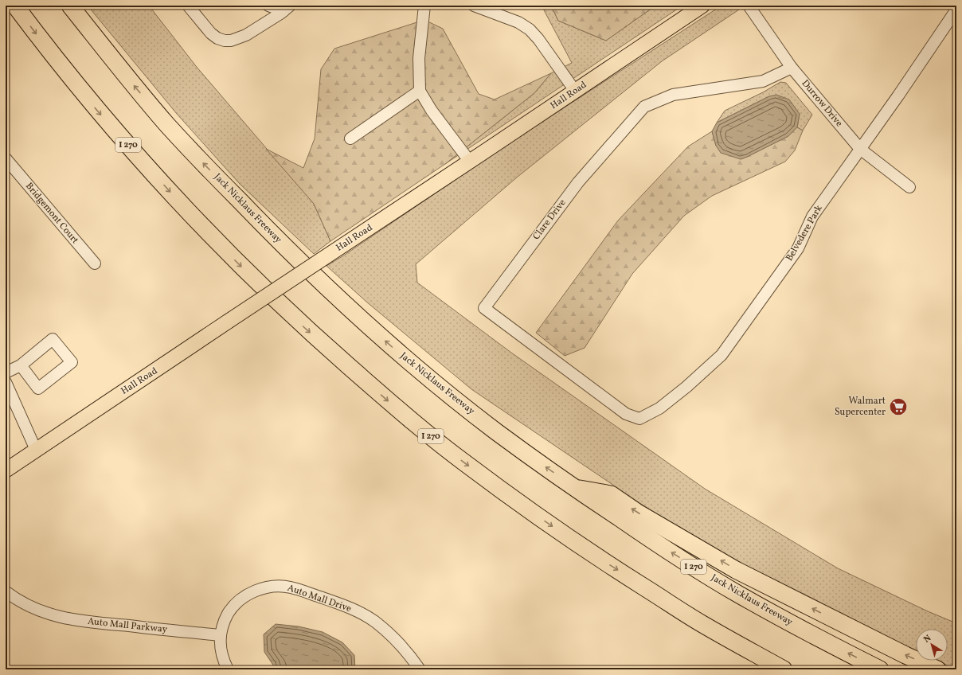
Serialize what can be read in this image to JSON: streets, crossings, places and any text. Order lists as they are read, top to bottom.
{
  "streets": {
    "highway": ["I 270", "Jack Nicklaus Freeway"],
    "main road": ["Hall Road"],
    "street": [
      "Durrow Drive",
      "Bridgemont Court",
      "Clare Drive",
      "Belvedere Park",
      "Auto Mall Drive",
      "Auto Mall Parkway"
    ]
  },
  "crossings": [
    ["Durrow Drive", "Clare Drive"],
    ["Durrow Drive", "Belvedere Park"],
    ["Clare Drive", "Belvedere Park"],
    ["Auto Mall Drive", "Auto Mall Parkway"]
  ],
  "places": {
    "supermarket": ["Walmart Supercenter"]
  },
  "north": "top left"
}
